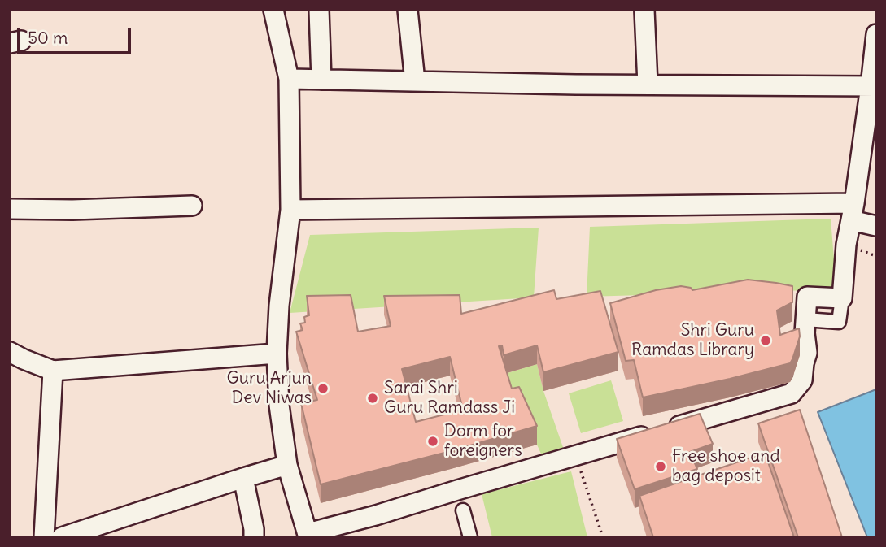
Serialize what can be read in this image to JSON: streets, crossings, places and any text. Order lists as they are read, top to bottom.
{
  "places": [
    "Shri Guru Ramdas Library",
    "Guru Arjun Dev Niwas",
    "Sarai Shri Guru Ramdass Ji",
    "Dorm for foreigners",
    "Free shoe and bag deposit"
  ],
  "scale_bar": "50 m"
}
